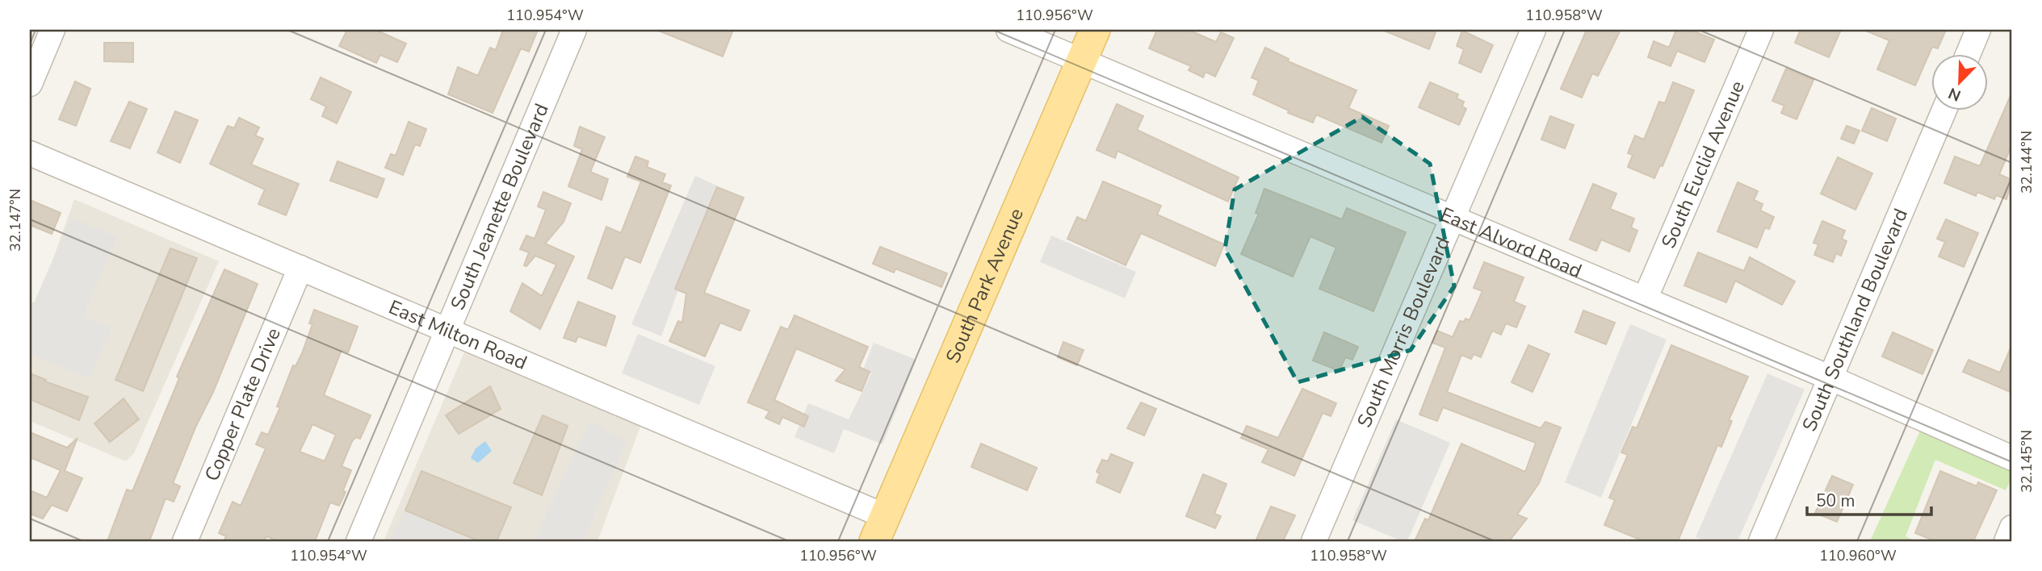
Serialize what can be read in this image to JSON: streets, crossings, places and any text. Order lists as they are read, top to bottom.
{
  "streets": {
    "main road": ["South Park Avenue"],
    "street": [
      "South Euclid Avenue",
      "South Jeanette Boulevard",
      "East Alvord Road",
      "South Southland Boulevard",
      "South Morris Boulevard",
      "East Milton Road",
      "Copper Plate Drive"
    ]
  },
  "crossings": [
    ["South Euclid Avenue", "East Alvord Road"],
    ["South Jeanette Boulevard", "East Milton Road"],
    ["East Alvord Road", "South Park Avenue"],
    ["East Alvord Road", "South Southland Boulevard"],
    ["East Alvord Road", "South Morris Boulevard"],
    ["South Park Avenue", "East Milton Road"],
    ["East Milton Road", "Copper Plate Drive"]
  ],
  "scale_bar": "50 m",
  "north": "bottom left",
  "coordinates": [
    "110.954°W",
    "110.956°W",
    "110.958°W",
    "32.144°N",
    "32.147°N",
    "32.145°N",
    "110.960°W"
  ]
}
